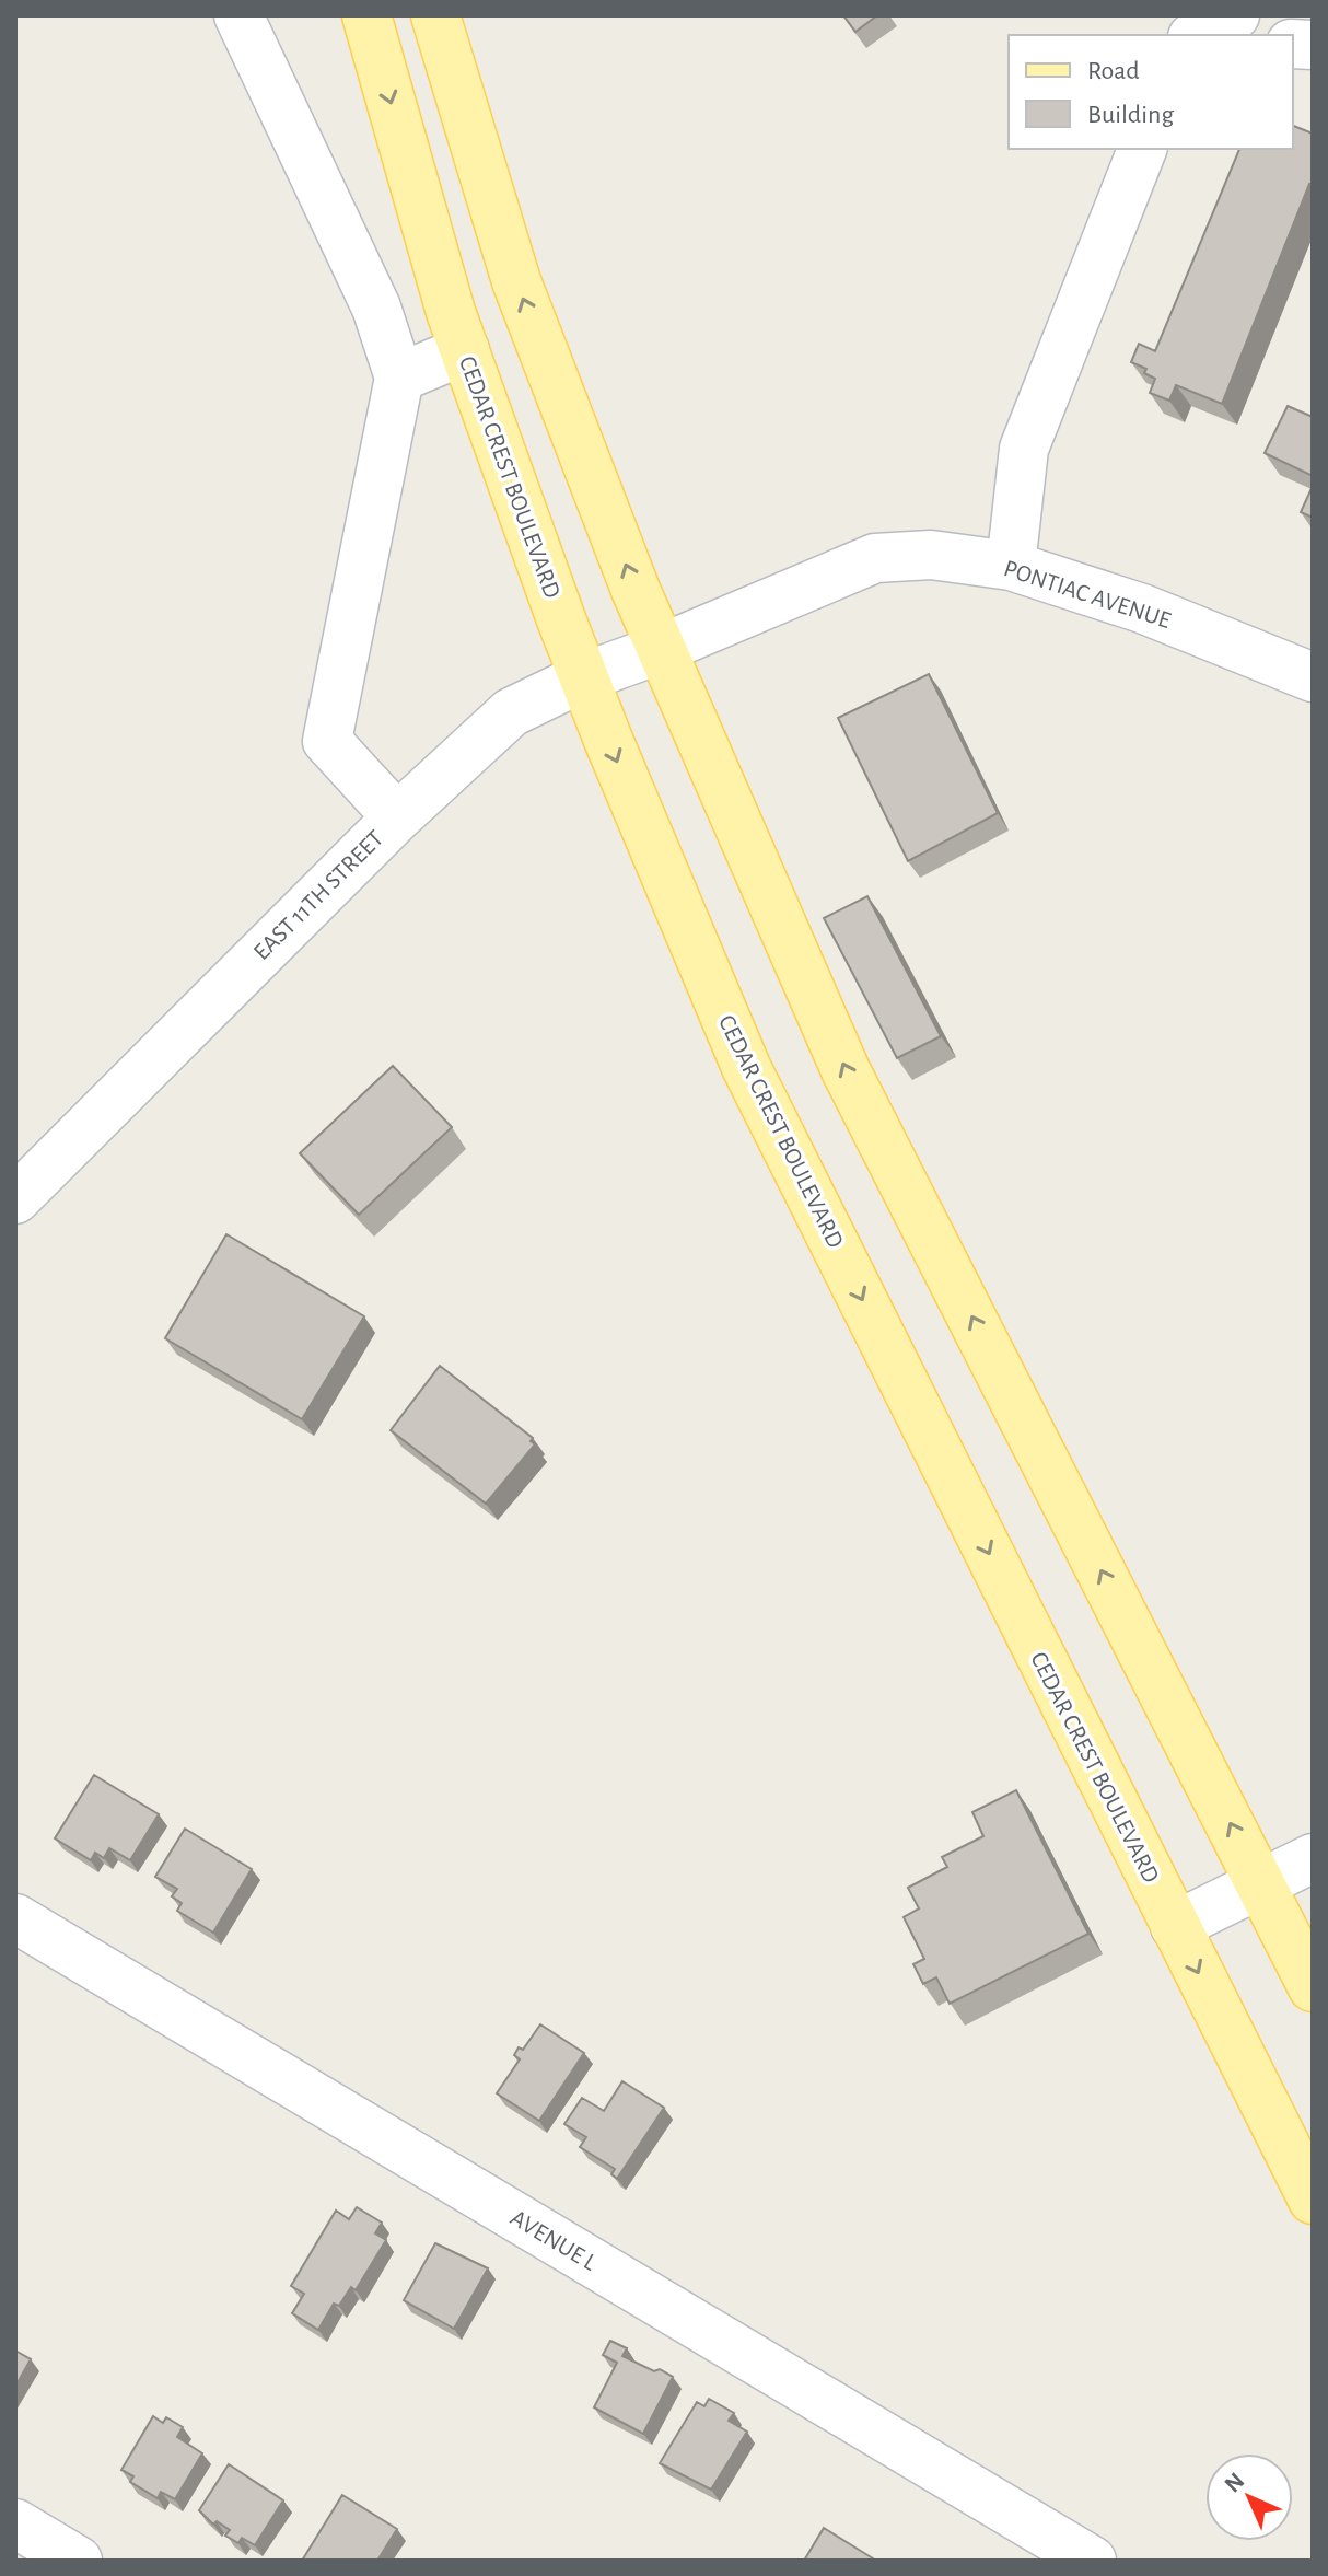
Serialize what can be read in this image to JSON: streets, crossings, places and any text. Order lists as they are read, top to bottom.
{
  "streets": {
    "main road": ["CEDAR CREST BOULEVARD"],
    "street": ["PONTIAC AVENUE", "EAST 11TH STREET", "AVENUE L"]
  },
  "crossings": [
    ["CEDAR CREST BOULEVARD", "EAST 11TH STREET"],
    ["PONTIAC AVENUE", "EAST 11TH STREET"]
  ],
  "legend": ["Road", "Building"],
  "north": "top left"
}
